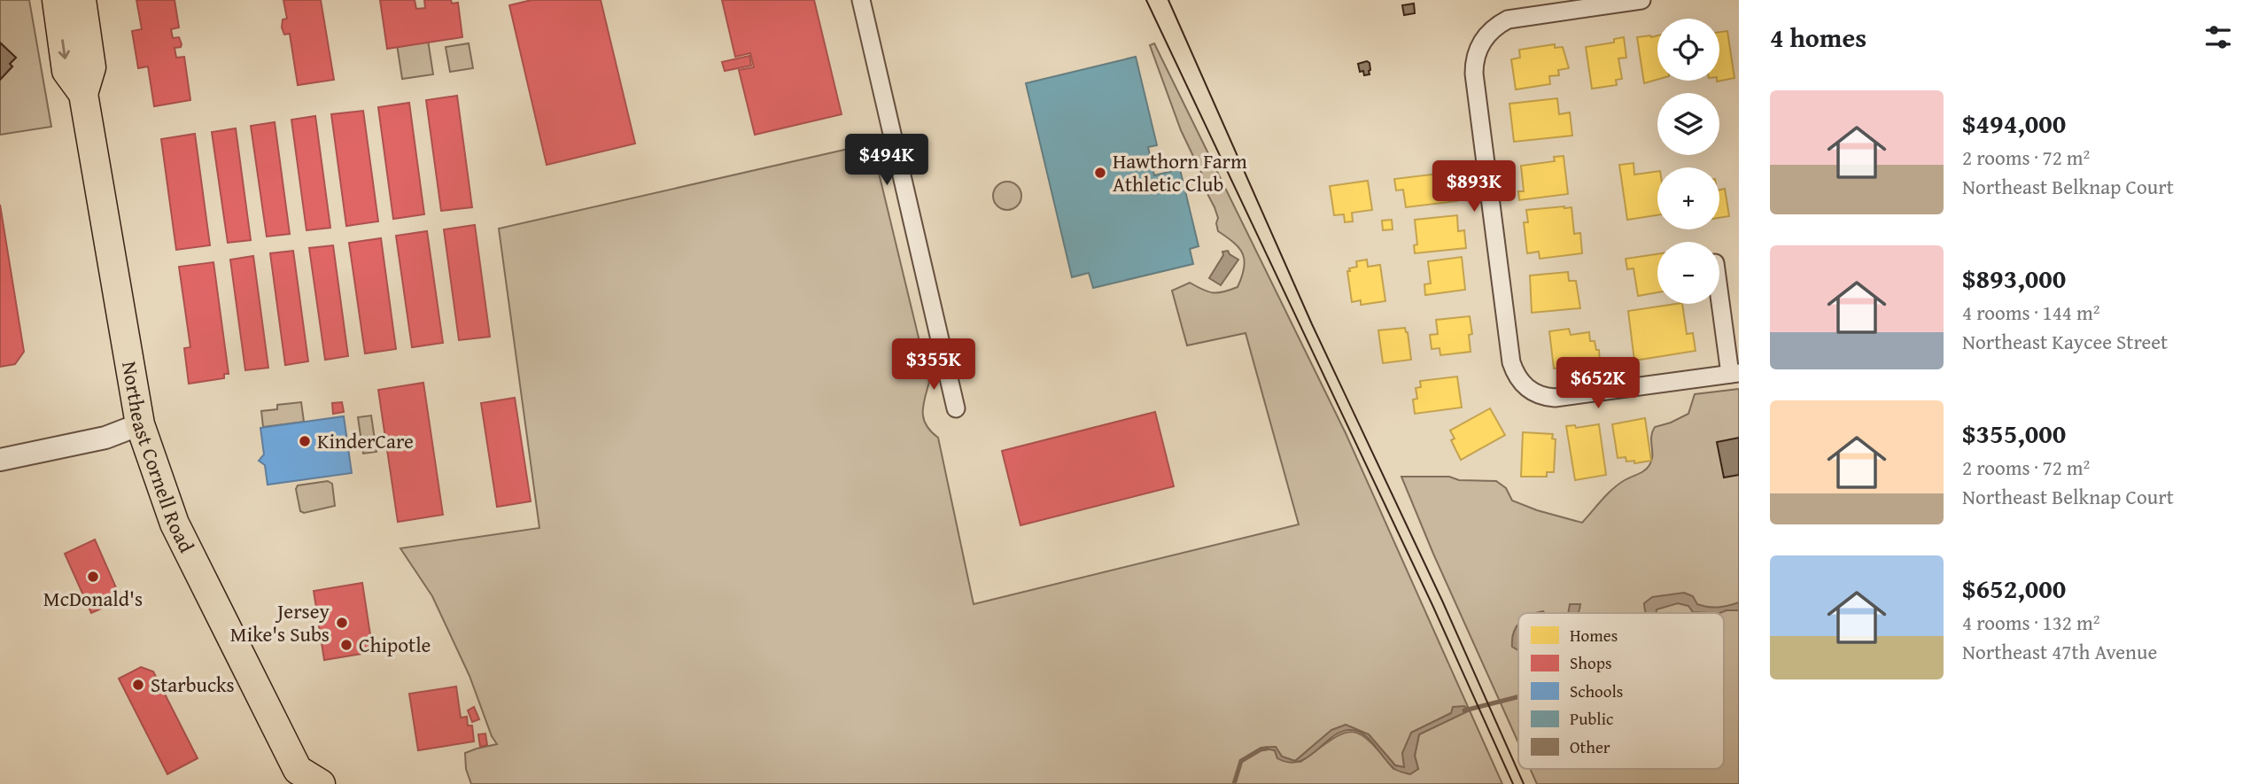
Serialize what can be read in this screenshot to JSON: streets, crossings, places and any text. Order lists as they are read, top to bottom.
{
  "streets": {
    "highway": ["Northeast Cornell Road"]
  },
  "places": [
    "Hawthorn Farm Athletic Club",
    "KinderCare",
    "McDonald's",
    "Jersey Mike's Subs",
    "Chipotle",
    "Starbucks"
  ],
  "legend": [
    "Homes",
    "Shops",
    "Schools",
    "Public",
    "Other"
  ],
  "page": {
    "heading": "4 homes",
    "map_buttons": ["+", "−"],
    "list": [
      {
        "name": "$494,000",
        "note": "2 rooms · 72 m² · Northeast Belknap Court"
      },
      {
        "name": "$893,000",
        "note": "4 rooms · 144 m² · Northeast Kaycee Street"
      },
      {
        "name": "$355,000",
        "note": "2 rooms · 72 m² · Northeast Belknap Court"
      },
      {
        "name": "$652,000",
        "note": "4 rooms · 132 m² · Northeast 47th Avenue"
      }
    ],
    "price": [
      "$494K",
      "$893K",
      "$355K",
      "$652K"
    ]
  }
}
